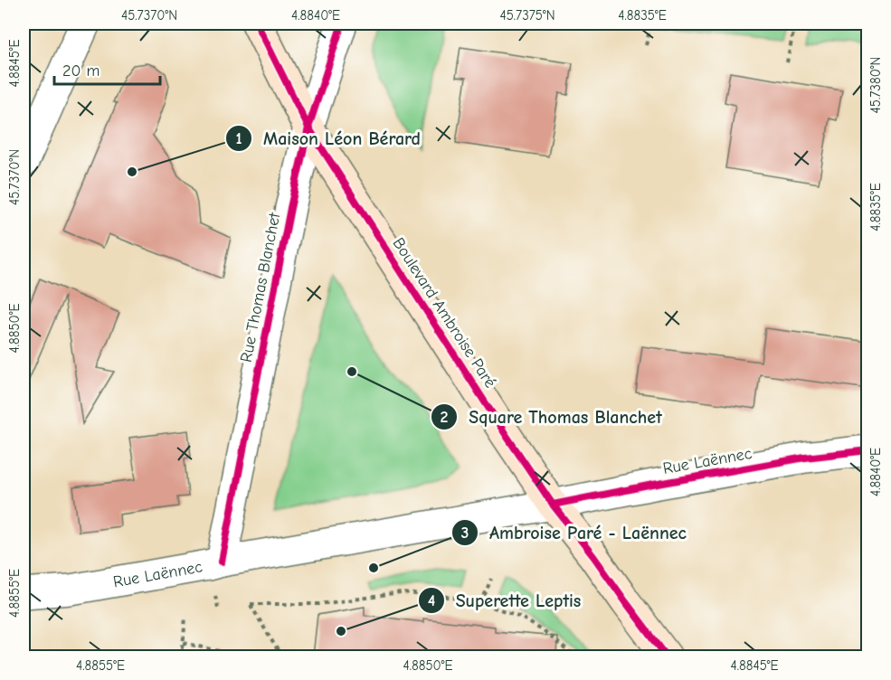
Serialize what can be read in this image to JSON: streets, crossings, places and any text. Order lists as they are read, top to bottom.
{
  "streets": {
    "street": ["Rue Thomas Blanchet", "Boulevard Ambroise Paré", "Rue Laënnec"]
  },
  "crossings": [
    ["Rue Thomas Blanchet", "Boulevard Ambroise Paré"],
    ["Rue Thomas Blanchet", "Rue Laënnec"],
    ["Boulevard Ambroise Paré", "Rue Laënnec"]
  ],
  "places": [
    "Maison Léon Bérard",
    "Square Thomas Blanchet",
    "Ambroise Paré - Laënnec",
    "Superette Leptis"
  ],
  "scale_bar": "20 m",
  "coordinates": [
    "45.7370°N",
    "4.8840°E",
    "45.7375°N",
    "4.8835°E",
    "4.8845°E",
    "45.7380°N",
    "4.8850°E",
    "4.8855°E"
  ]
}
